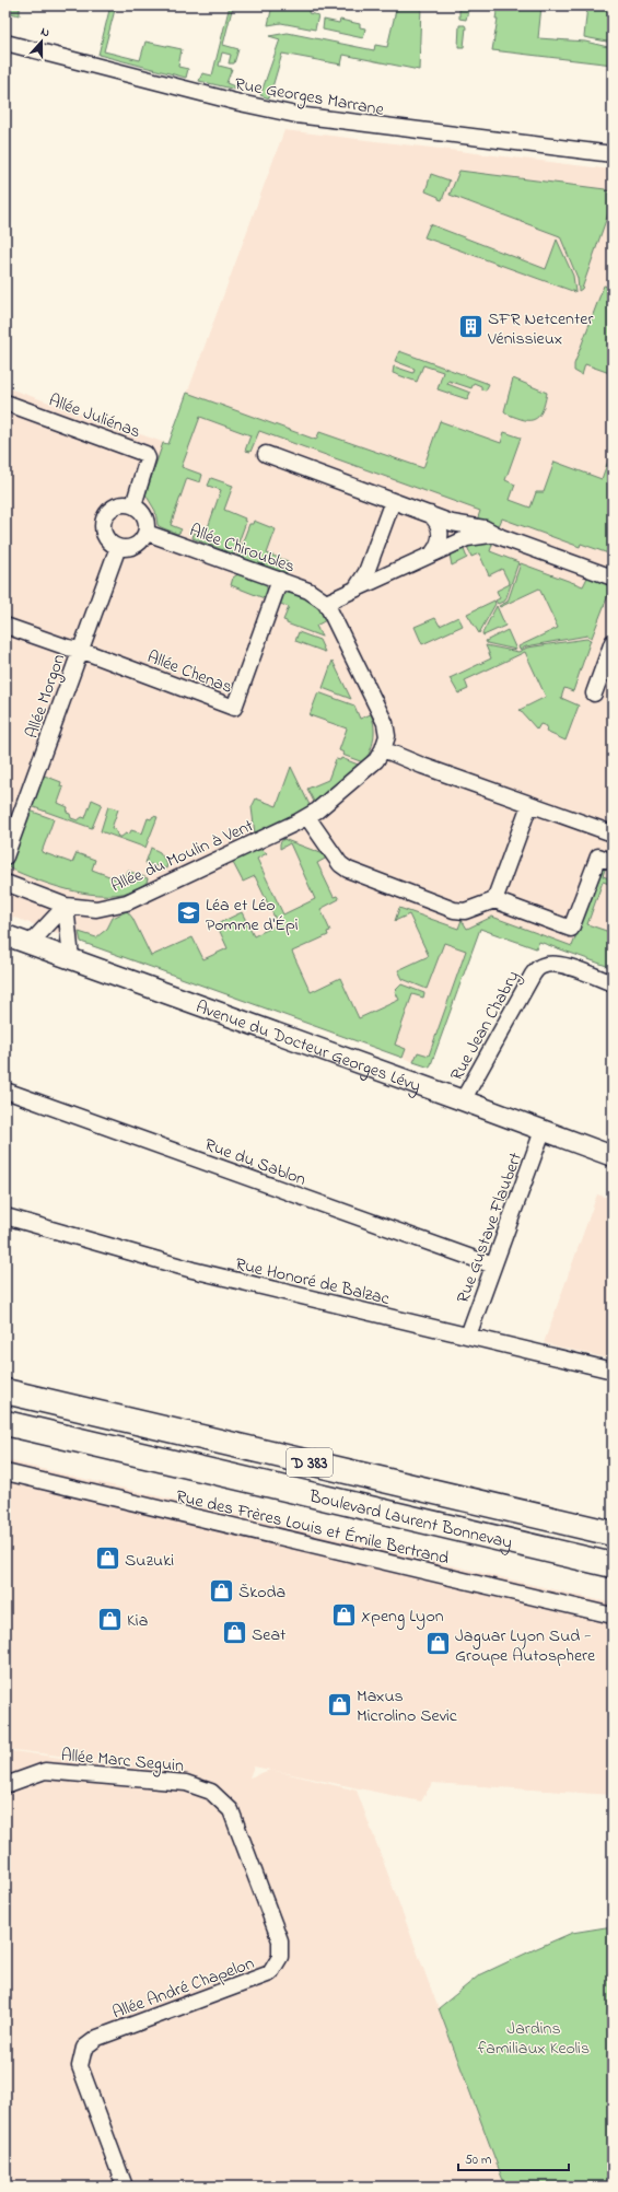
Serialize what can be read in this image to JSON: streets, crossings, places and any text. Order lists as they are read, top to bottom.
{
  "streets": {
    "highway": ["D 383", "Boulevard Laurent Bonnevay"],
    "street": [
      "Rue Georges Marrane",
      "Allée Juliénas",
      "Allée Chiroubles",
      "Allée Chenas",
      "Allée Morgon",
      "Allée du Moulin à Vent",
      "Rue Jean Chabry",
      "Avenue du Docteur Georges Lévy",
      "Rue du Sablon",
      "Rue Gustave Flaubert",
      "Rue Honoré de Balzac",
      "Rue des Frères Louis et Émile Bertrand",
      "Allée Marc Seguin",
      "Allée André Chapelon"
    ]
  },
  "crossings": [
    ["Allée Juliénas", "Allée Chiroubles"],
    ["Allée Juliénas", "Allée Morgon"],
    ["Allée Chiroubles", "Allée Chenas"],
    ["Allée Chiroubles", "Allée Morgon"],
    ["Allée Chiroubles", "Allée du Moulin à Vent"],
    ["Allée Chenas", "Allée Morgon"],
    ["Rue Jean Chabry", "Avenue du Docteur Georges Lévy"],
    ["Avenue du Docteur Georges Lévy", "Rue Gustave Flaubert"],
    ["Rue du Sablon", "Rue Gustave Flaubert"],
    ["Rue Gustave Flaubert", "Rue Honoré de Balzac"],
    ["Allée Marc Seguin", "Allée André Chapelon"]
  ],
  "parks": ["Jardins familiaux Keolis"],
  "places": {
    "building": ["SFR Netcenter Vénissieux"],
    "school or university": ["Léa et Léo Pomme d'Épi"],
    "shop": [
      "Suzuki",
      "Škoda",
      "Xpeng Lyon",
      "Kia",
      "Seat",
      "Jaguar Lyon Sud - Groupe Autosphere",
      "Maxus Microlino Sevic"
    ]
  },
  "scale_bar": "50 m",
  "north": "top"
}
